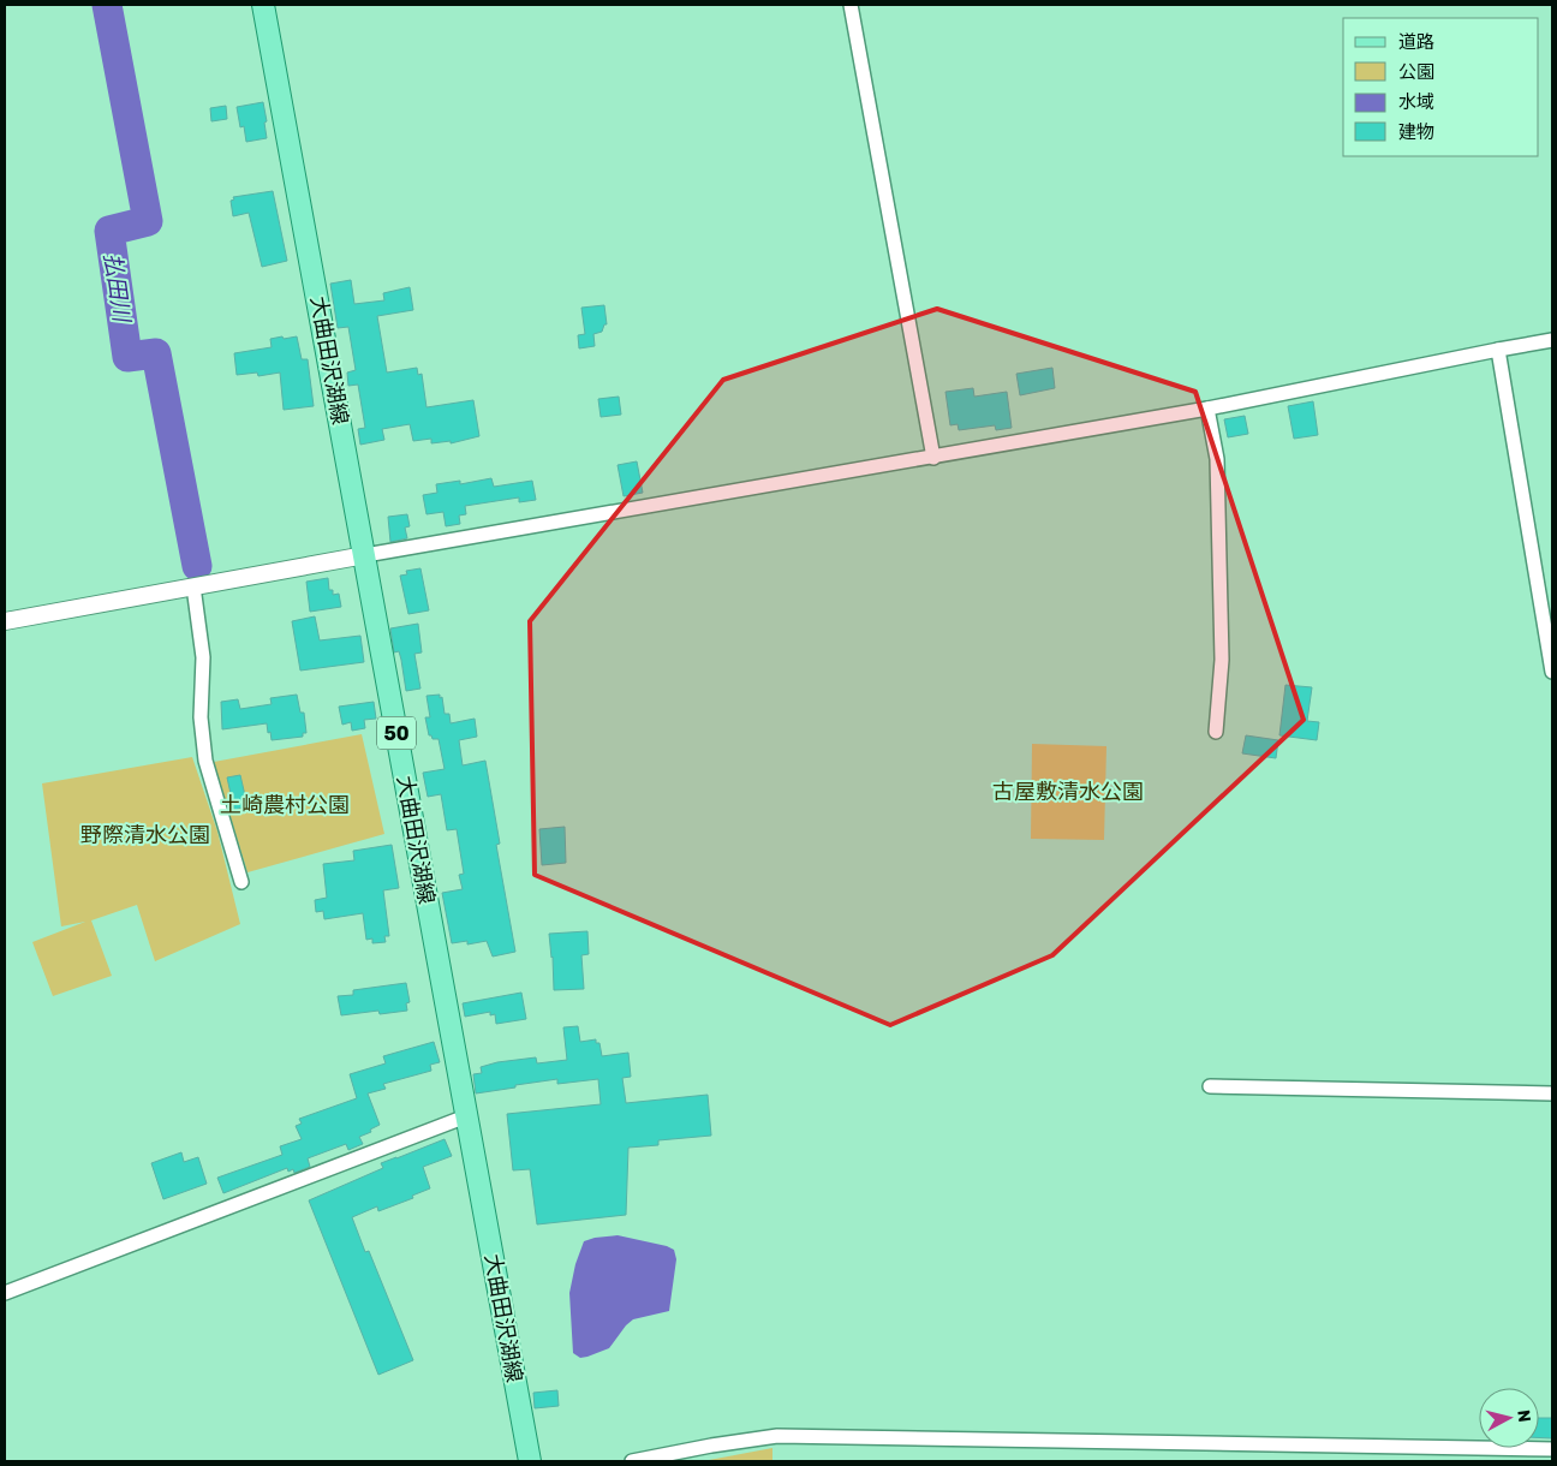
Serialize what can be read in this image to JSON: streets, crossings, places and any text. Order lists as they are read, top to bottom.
{
  "streets": {
    "main road": ["大曲田沢湖線", "50"]
  },
  "water": ["払田川"],
  "parks": ["古屋敷清水公園", "土崎農村公園", "野際清水公園"],
  "legend": [
    "道路",
    "公園",
    "水域",
    "建物"
  ],
  "north": "right"
}
